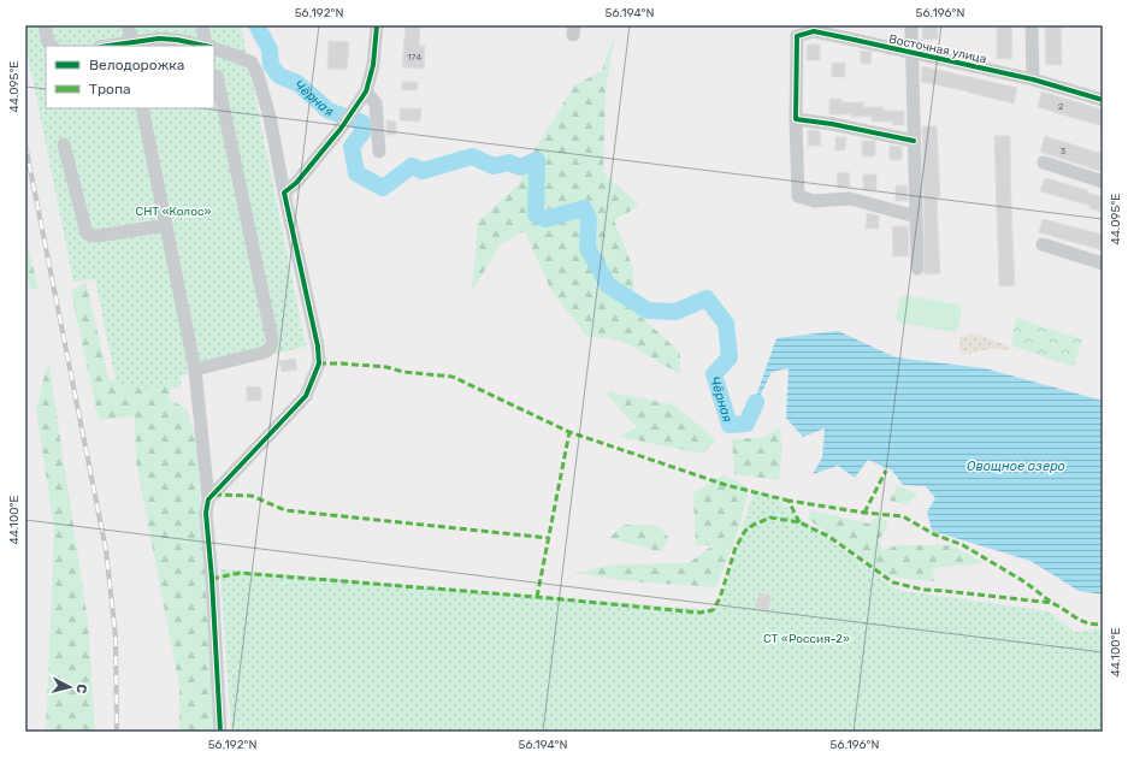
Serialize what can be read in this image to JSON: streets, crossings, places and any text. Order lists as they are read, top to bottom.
{
  "streets": {
    "street": ["Восточная улица"]
  },
  "water": ["Чёрная", "Овощное озеро"],
  "parks": ["СНТ «Колос»", "СТ «Россия-2»"],
  "house_numbers": ["174", "2", "3"],
  "legend": ["Велодорожка", "Тропа"],
  "north": "right",
  "coordinates": [
    "56.192°N",
    "56.194°N",
    "56.196°N",
    "44.095°E",
    "44.100°E"
  ]
}
